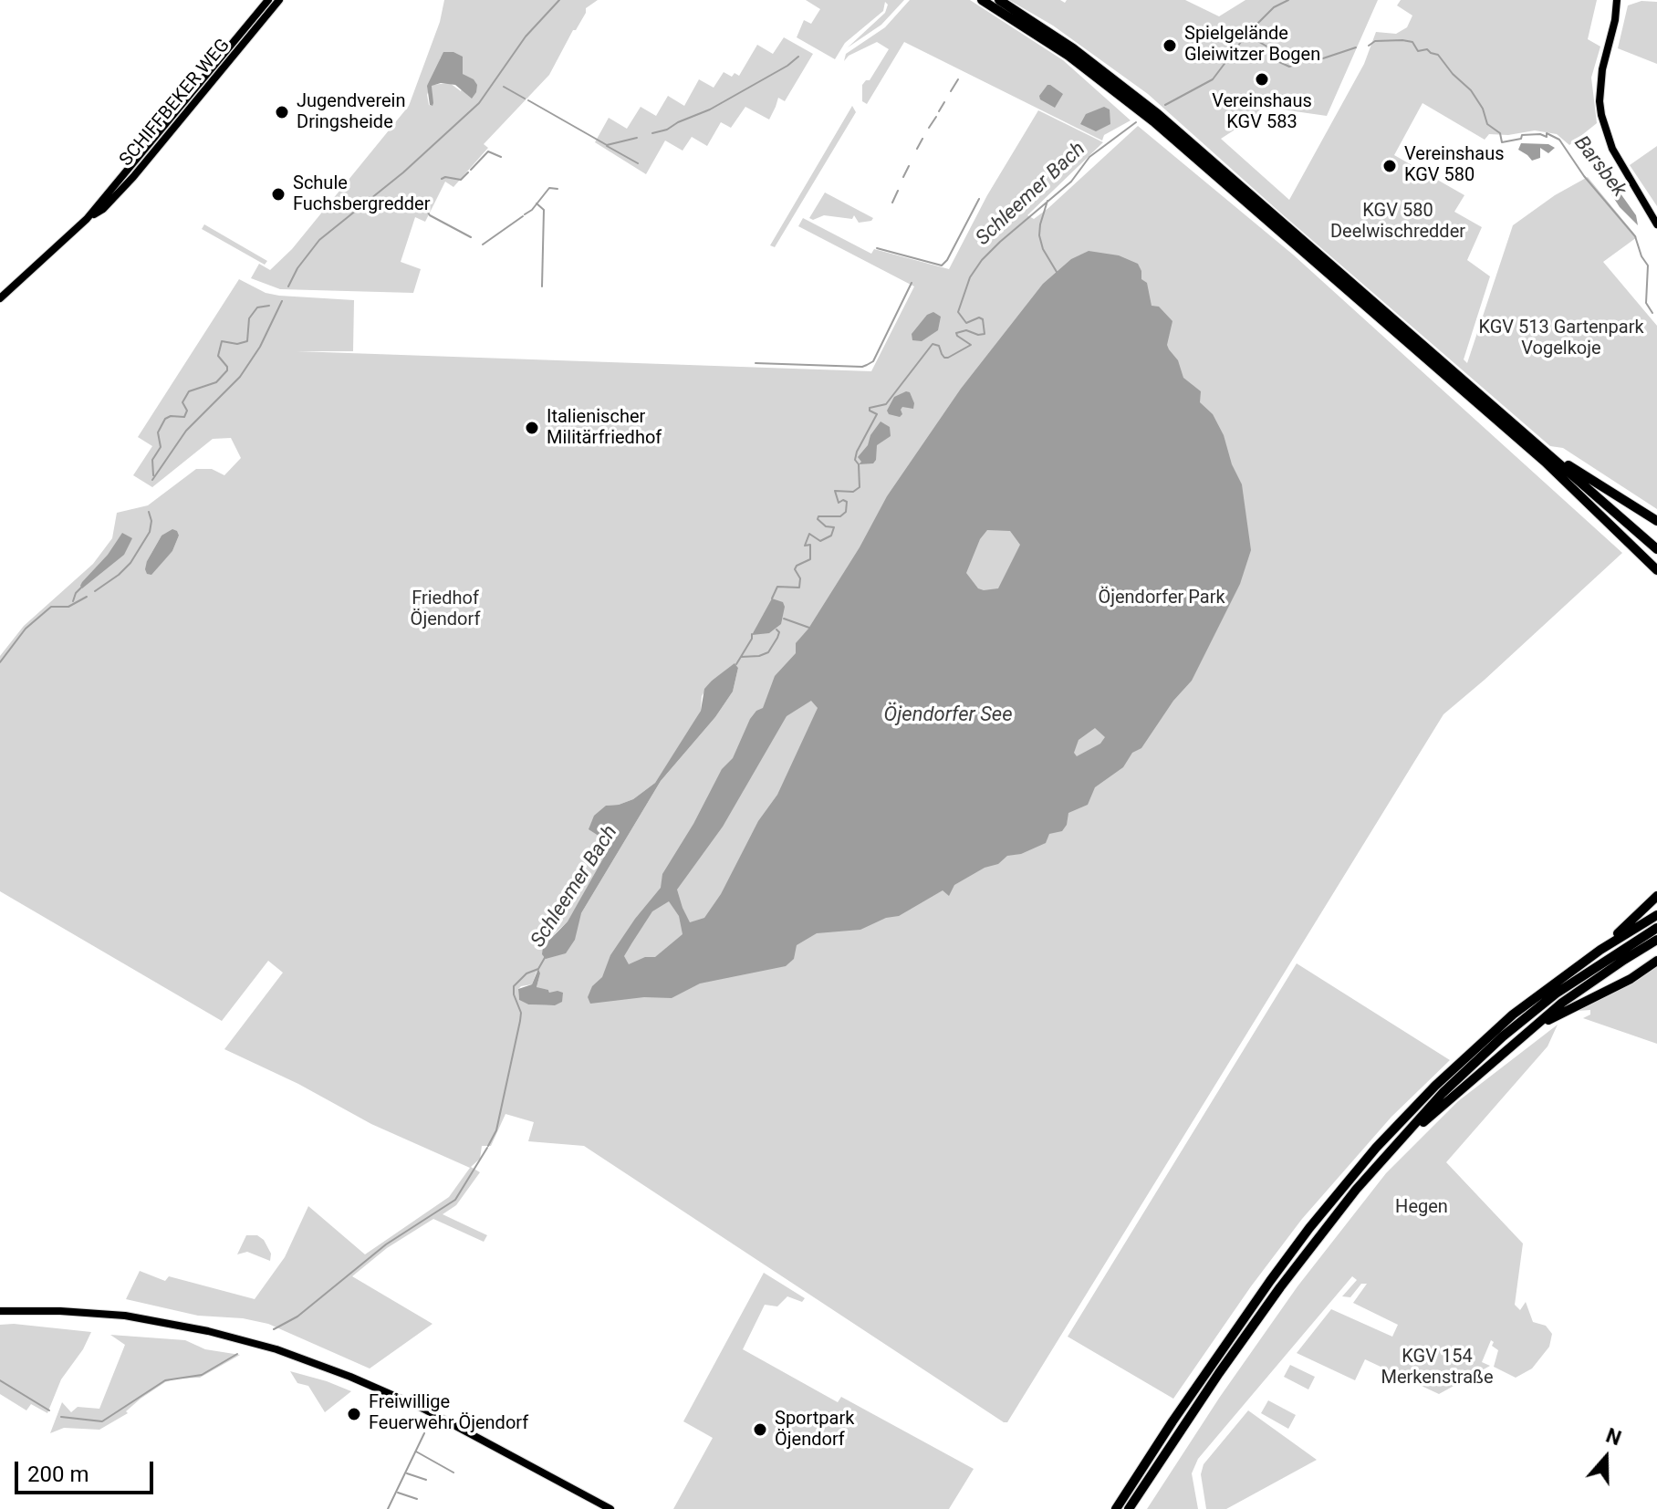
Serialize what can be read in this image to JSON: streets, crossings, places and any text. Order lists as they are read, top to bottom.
{
  "streets": {
    "main road": ["SCHIFFBEKER WEG"]
  },
  "water": ["Barsbek", "Schleemer Bach", "Öjendorfer See"],
  "parks": [
    "KGV 580 Deelwischredder",
    "KGV 513 Gartenpark Vogelkoje",
    "Öjendorfer Park",
    "Friedhof Öjendorf",
    "Hegen",
    "KGV 154 Merkenstraße"
  ],
  "places": [
    "Spielgelände Gleiwitzer Bogen",
    "Vereinshaus KGV 583",
    "Jugendverein Dringsheide",
    "Vereinshaus KGV 580",
    "Schule Fuchsbergredder",
    "Italienischer Militärfriedhof",
    "Freiwillige Feuerwehr Öjendorf",
    "Sportpark Öjendorf"
  ],
  "scale_bar": "200 m",
  "north": "top"
}
